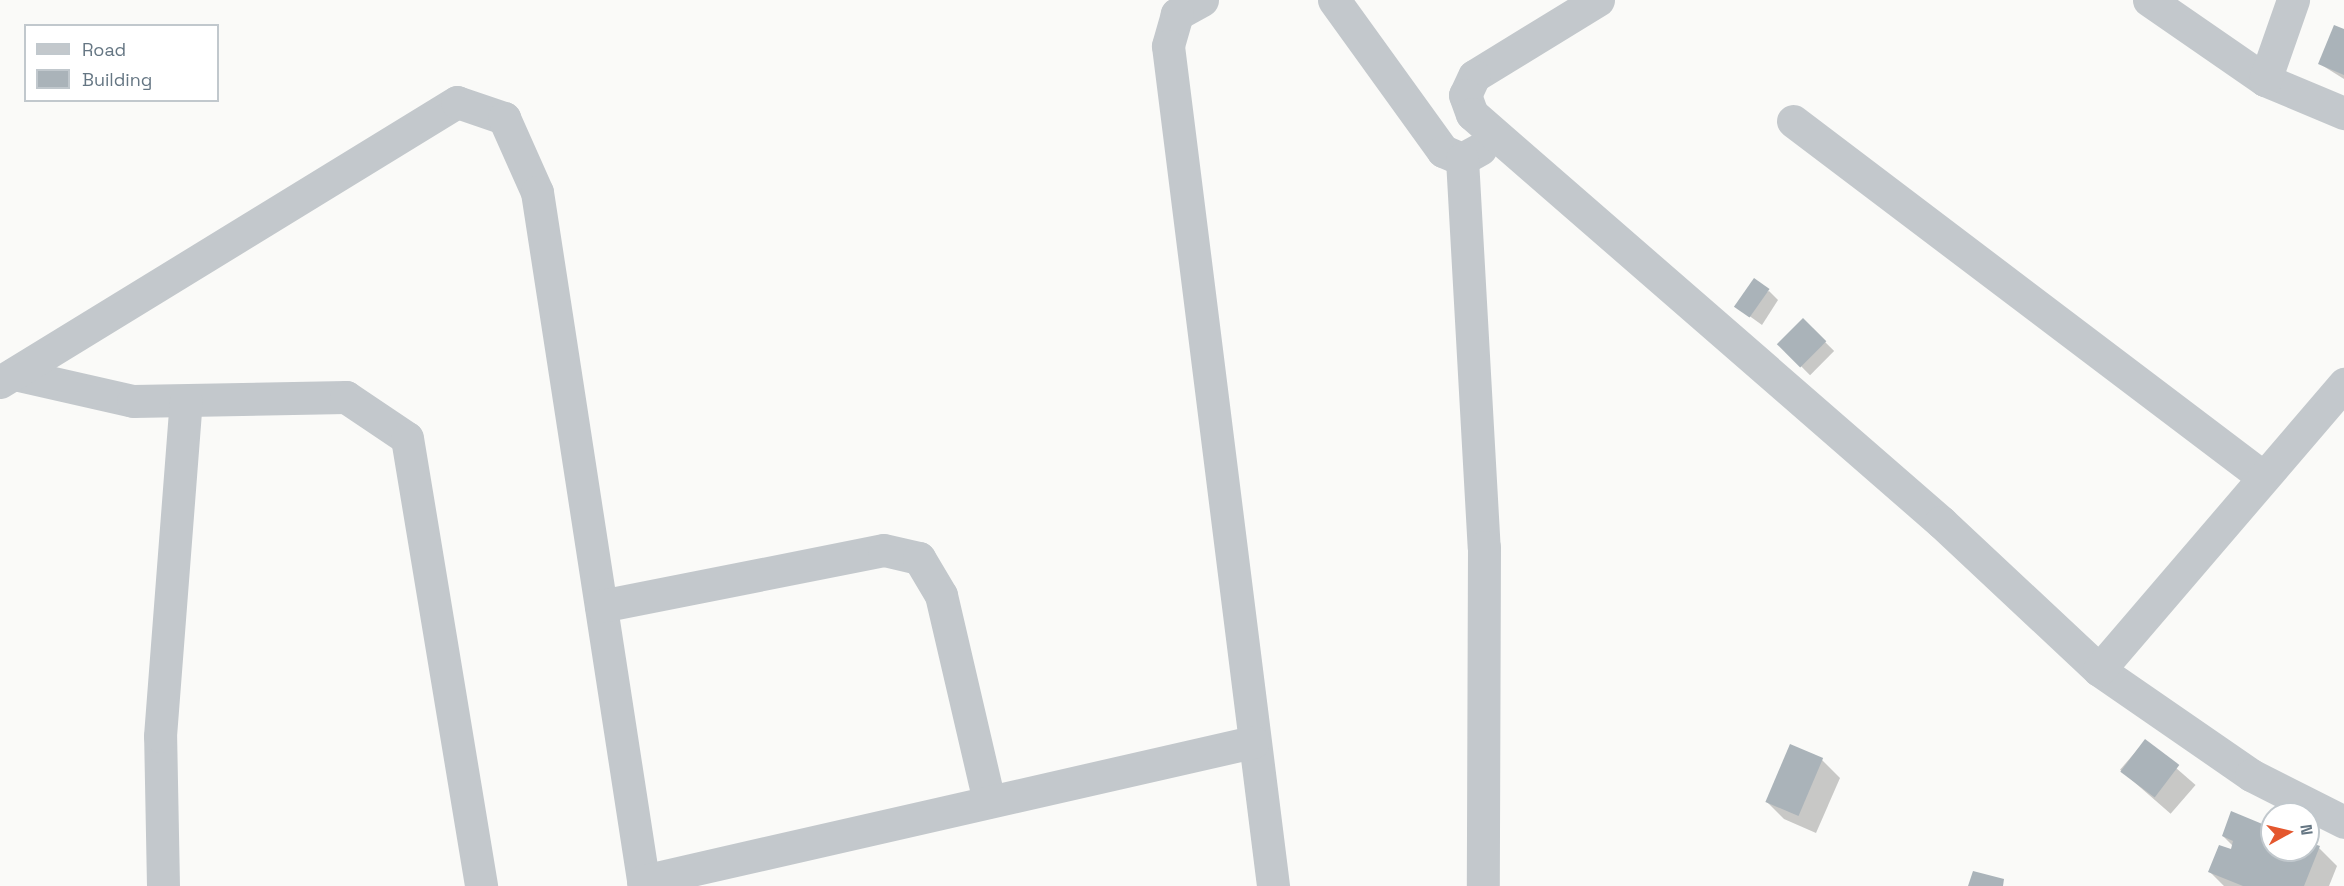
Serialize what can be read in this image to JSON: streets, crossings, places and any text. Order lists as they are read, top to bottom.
{
  "legend": ["Road", "Building"],
  "north": "right"
}
